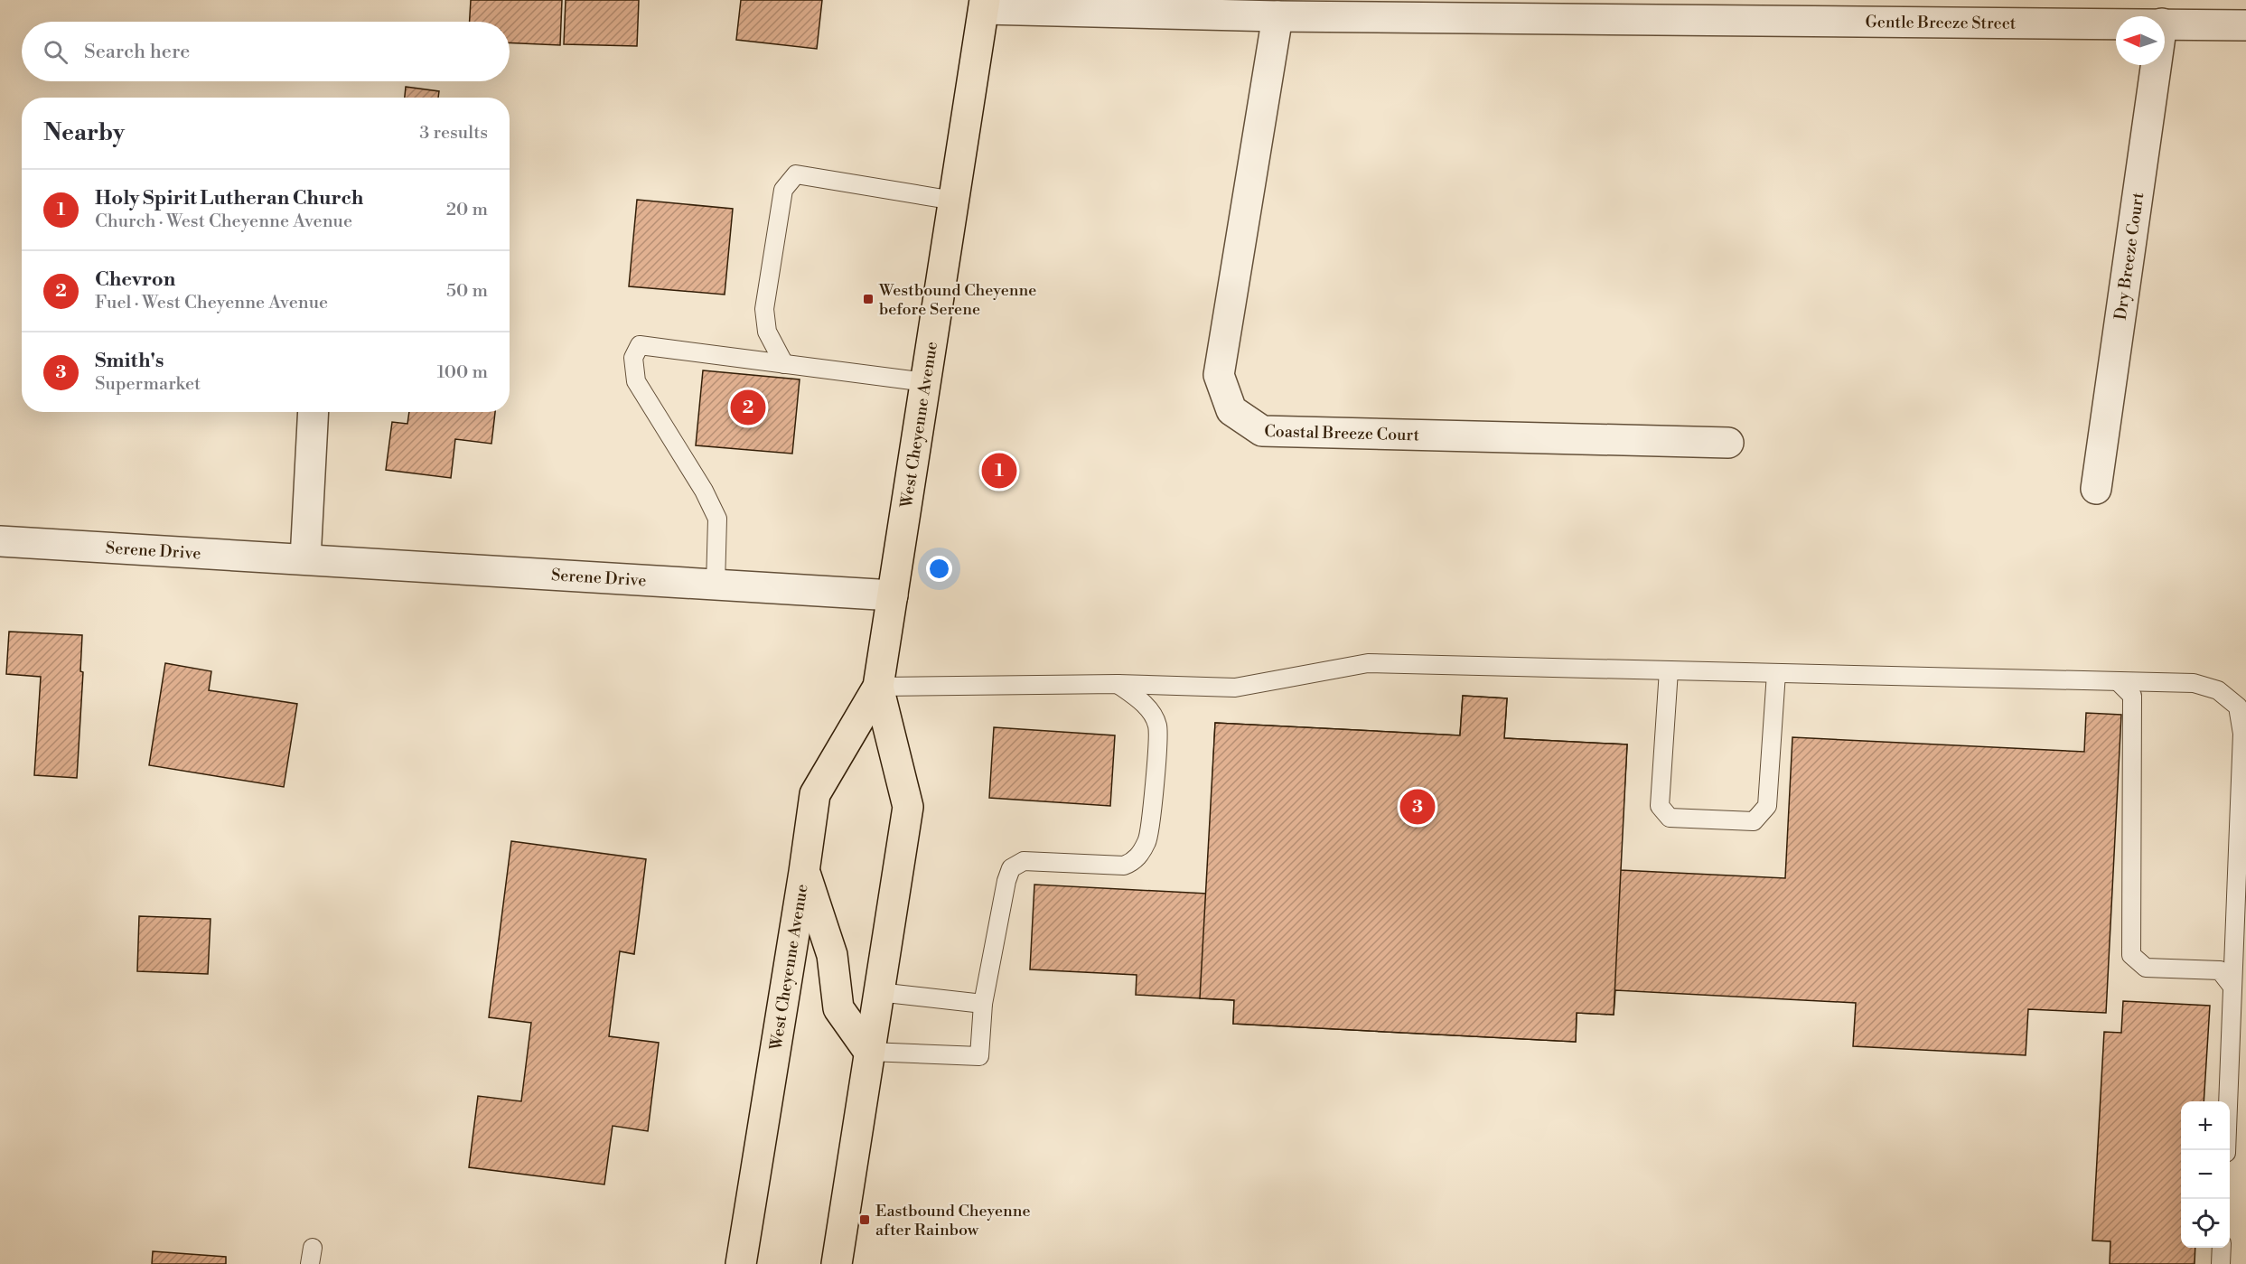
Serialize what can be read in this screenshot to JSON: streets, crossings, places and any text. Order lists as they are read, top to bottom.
{
  "streets": {
    "main road": ["West Cheyenne Avenue"],
    "street": [
      "Gentle Breeze Street",
      "Dry Breeze Court",
      "Coastal Breeze Court",
      "Serene Drive"
    ]
  },
  "crossings": [
    ["Gentle Breeze Street", "West Cheyenne Avenue"],
    ["Gentle Breeze Street", "Coastal Breeze Court"],
    ["West Cheyenne Avenue", "Serene Drive"]
  ],
  "places": {
    "transit": ["Westbound Cheyenne before Serene", "Eastbound Cheyenne after Rainbow"]
  },
  "north": "left",
  "page": {
    "search": "Search here",
    "heading": ["Nearby", "3 results"],
    "list": [
      {
        "mark": "1",
        "name": "Holy Spirit Lutheran Church",
        "note": "Church · West Cheyenne Avenue",
        "value": "20 m"
      },
      {
        "mark": "2",
        "name": "Chevron",
        "note": "Fuel · West Cheyenne Avenue",
        "value": "50 m"
      },
      {
        "mark": "3",
        "name": "Smith's",
        "note": "Supermarket",
        "value": "100 m"
      }
    ],
    "pins": ["2", "1", "3"],
    "map_buttons": ["+", "−"]
  }
}
